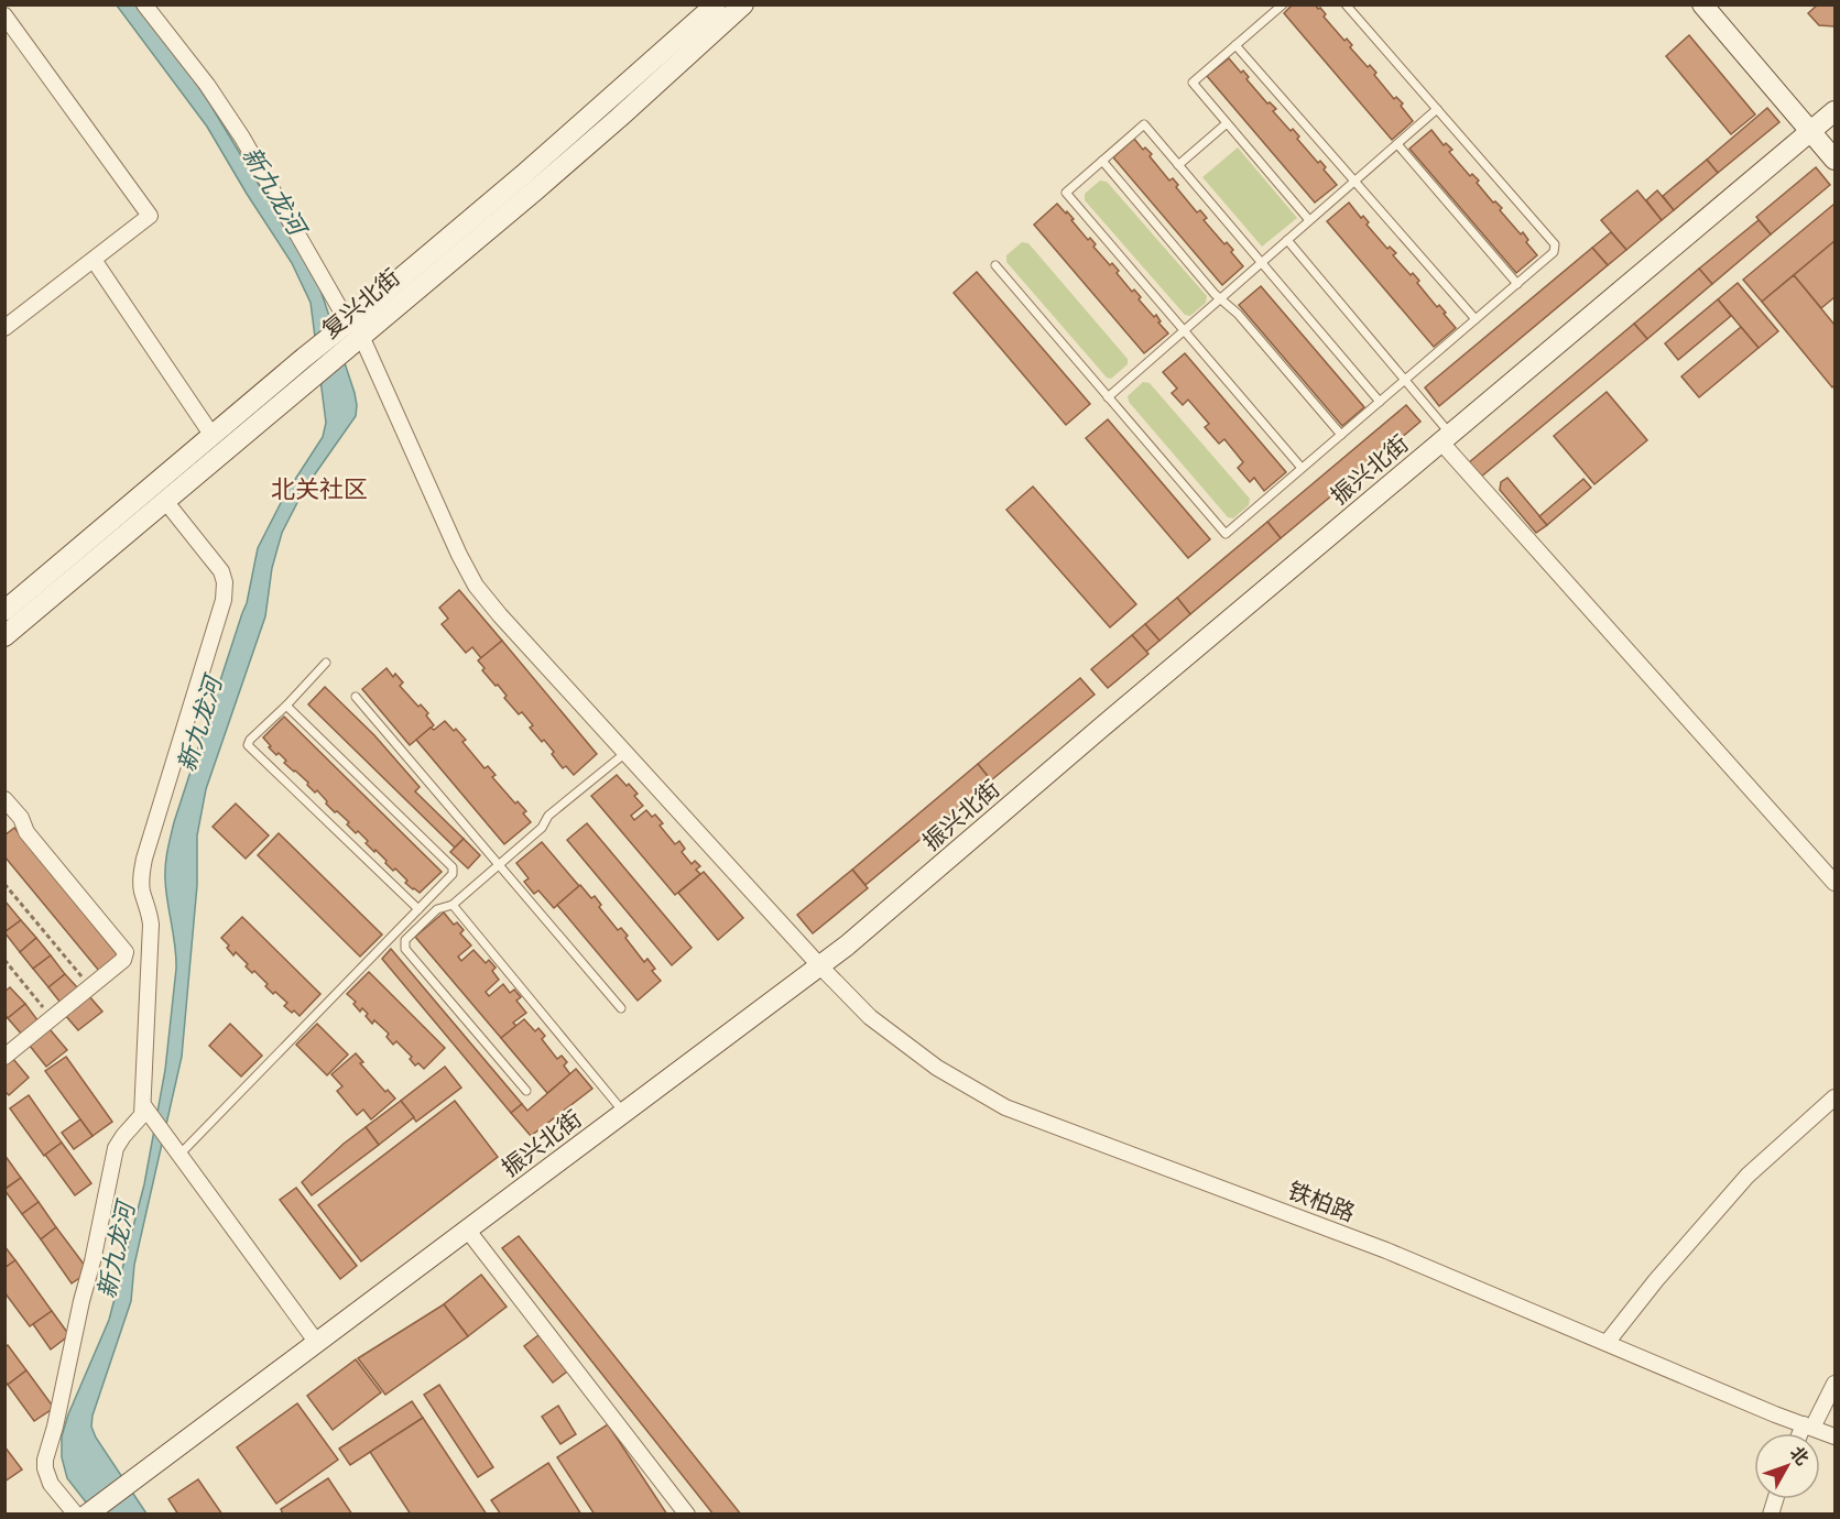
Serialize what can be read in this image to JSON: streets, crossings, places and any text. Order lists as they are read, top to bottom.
{
  "streets": {
    "street": ["复兴北街", "振兴北街", "铁柏路"]
  },
  "crossings": [
    ["复兴北街", "铁柏路"],
    ["振兴北街", "铁柏路"]
  ],
  "districts": ["北关社区"],
  "water": ["新九龙河"],
  "north": "top right"
}
